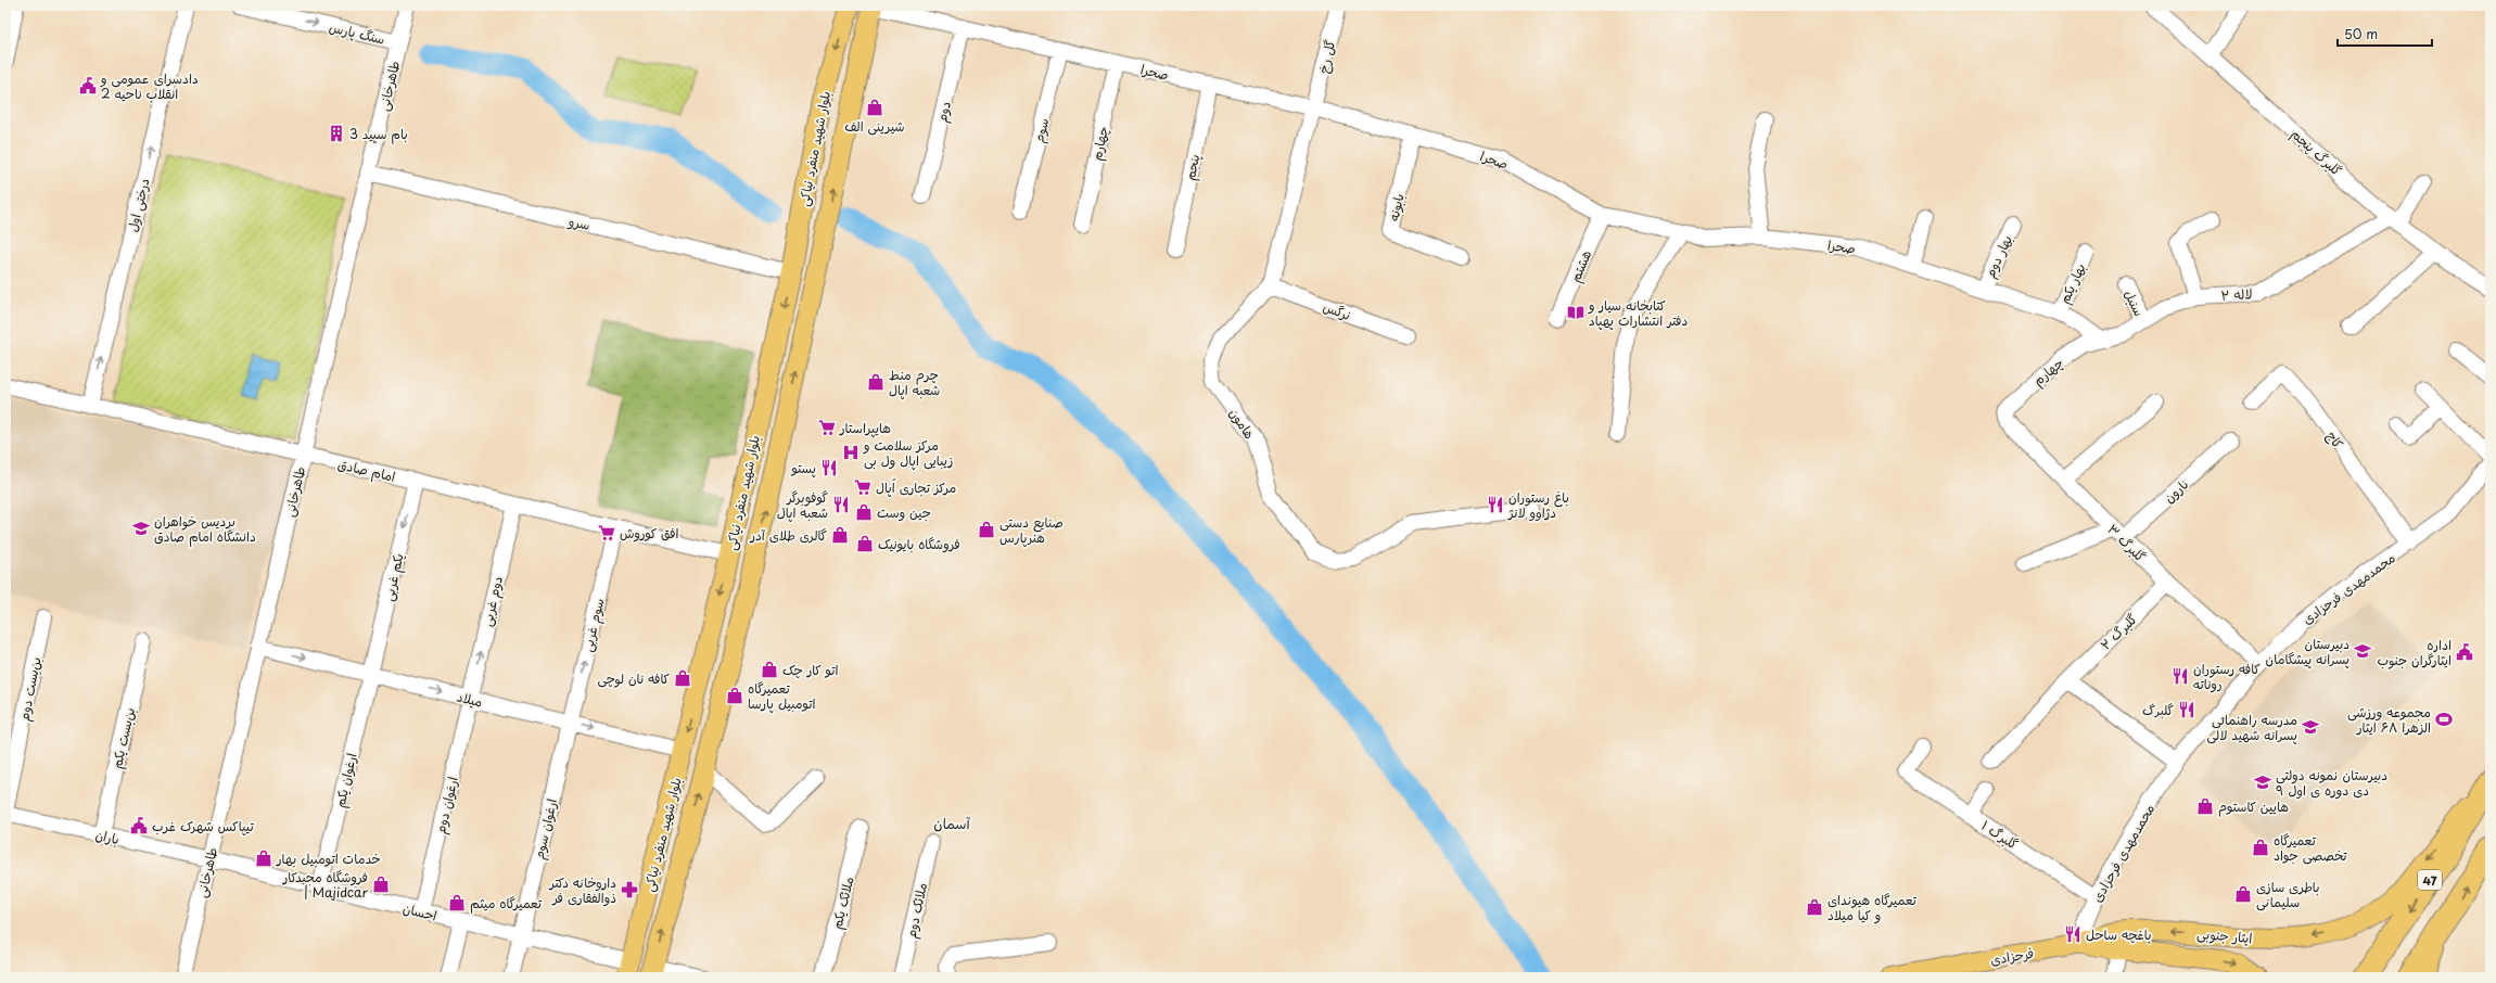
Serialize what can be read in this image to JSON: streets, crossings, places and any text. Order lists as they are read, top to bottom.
{
  "streets": {
    "highway": ["47"],
    "main road": ["بلوار شهید منفرد نیاکی", "ایثار جنوبی", "فرحزادی"],
    "street": [
      "سنگ پارس",
      "گل رخ",
      "صحرا",
      "طاهرخانی",
      "دوم",
      "سوم",
      "چهارم",
      "گلبرگ پنجم",
      "پنجم",
      "درختی اول",
      "بابونه",
      "سرو",
      "بهار دوم",
      "هشتم",
      "بهار یکم",
      "لاله ۲",
      "سنبل",
      "نرگس",
      "هامون",
      "کاج",
      "امام صادق",
      "نارون",
      "گلبرگ ۳",
      "یکم غربی",
      "محمدمهدی فرحزادی",
      "دوم غربی",
      "سوم غربی",
      "گلبرگ ۲",
      "بن‌بست دوم",
      "میلاد",
      "بن‌بست یکم",
      "ارغوان یکم",
      "ارغوان دوم",
      "ارغوان سوم",
      "گلبرگ ۱",
      "باران",
      "ملائک یکم",
      "ملائک دوم",
      "احسان"
    ]
  },
  "crossings": [
    ["سنگ پارس", "طاهرخانی"],
    ["گل رخ", "صحرا"],
    ["گل رخ", "هامون"],
    ["صحرا", "دوم"],
    ["صحرا", "سوم"],
    ["صحرا", "چهارم"],
    ["صحرا", "بلوار شهید منفرد نیاکی"],
    ["صحرا", "پنجم"],
    ["صحرا", "بابونه"],
    ["صحرا", "بهار دوم"],
    ["صحرا", "هشتم"],
    ["صحرا", "بهار یکم"],
    ["صحرا", "لاله ۲"],
    ["صحرا", "هامون"],
    ["طاهرخانی", "سرو"],
    ["طاهرخانی", "امام صادق"],
    ["طاهرخانی", "میلاد"],
    ["طاهرخانی", "باران"],
    ["طاهرخانی", "احسان"],
    ["چهارم", "لاله ۲"],
    ["چهارم", "گلبرگ ۳"],
    ["بلوار شهید منفرد نیاکی", "سرو"],
    ["بلوار شهید منفرد نیاکی", "امام صادق"],
    ["بلوار شهید منفرد نیاکی", "میلاد"],
    ["بلوار شهید منفرد نیاکی", "احسان"],
    ["گلبرگ پنجم", "لاله ۲"],
    ["درختی اول", "امام صادق"],
    ["لاله ۲", "سنبل"],
    ["نرگس", "هامون"],
    ["کاج", "محمدمهدی فرحزادی"],
    ["امام صادق", "یکم غربی"],
    ["امام صادق", "دوم غربی"],
    ["امام صادق", "سوم غربی"],
    ["نارون", "گلبرگ ۳"],
    ["گلبرگ ۳", "محمدمهدی فرحزادی"],
    ["گلبرگ ۳", "گلبرگ ۲"],
    ["یکم غربی", "میلاد"],
    ["یکم غربی", "ارغوان یکم"],
    ["محمدمهدی فرحزادی", "گلبرگ ۱"],
    ["محمدمهدی فرحزادی", "ایثار جنوبی"],
    ["محمدمهدی فرحزادی", "فرحزادی"],
    ["دوم غربی", "میلاد"],
    ["دوم غربی", "ارغوان دوم"],
    ["سوم غربی", "میلاد"],
    ["سوم غربی", "ارغوان سوم"],
    ["بن‌بست دوم", "باران"],
    ["میلاد", "ارغوان یکم"],
    ["میلاد", "ارغوان دوم"],
    ["میلاد", "ارغوان سوم"],
    ["بن‌بست یکم", "باران"],
    ["ارغوان یکم", "احسان"],
    ["ارغوان دوم", "احسان"],
    ["ارغوان سوم", "احسان"],
    ["باران", "احسان"],
    ["47", "ایثار جنوبی"],
    ["ایثار جنوبی", "فرحزادی"]
  ],
  "one_way": [
    "سنگ پارس",
    "درختی اول",
    "یکم غربی",
    "دوم غربی",
    "سوم غربی",
    "میلاد"
  ],
  "districts": ["آسمان"],
  "places": {
    "public building": ["دادسرای عمومی و انقلاب ناحیه 2", "اداره ایثارگران جنوب", "تیپاکس شهرک غرب"],
    "shop": [
      "شیرینی الف",
      "چرم منط شعبه اپال",
      "جین وست",
      "صنایع دستی هنرپارس",
      "گالری طلای آدر",
      "فروشگاه بایونیک",
      "اتو کار چک",
      "کافه نان لوچی",
      "تعمیرگاه اتومبیل پارسا",
      "هایین کاستوم",
      "تعمیرگاه تخصصی جواد",
      "خدمات اتومبیل بهار",
      "فروشگاه مجیدکار | Majidcar",
      "باطری سازی سلیمانی",
      "تعمیرگاه میثم",
      "تعمیرگاه هیوندای و کیا میلاد"
    ],
    "building": ["بام سپید 3"],
    "library": ["کتابخانه سیار و دفتر انتشارات پهپاد"],
    "supermarket": ["هایپراستار", "مرکز تجاری اُپال", "افق کوروش"],
    "hospital": ["مرکز سلامت و زیبایی اپال ول بی"],
    "restaurant": [
      "پستو",
      "گوفوبرگر شعبه اپال",
      "باغ رستوران دژاوو لانژ",
      "کافه رستوران روناته",
      "گلبرگ",
      "باغچه ساحل"
    ],
    "school or university": [
      "پردیس خواهران دانشگاه امام صادق",
      "دبیرستان پسرانه پیشگامان",
      "مدرسه راهنمائی پسرانه شهید لالی",
      "دبیرستان نمونه دولتی ۹ دی دوره ی اول"
    ],
    "sports": ["مجموعه ورزشی الزهرا ۶۸ ایثار"],
    "pharmacy": ["داروخانه دکتر ذوالفقاری فر"]
  },
  "scale_bar": "50 m"
}
